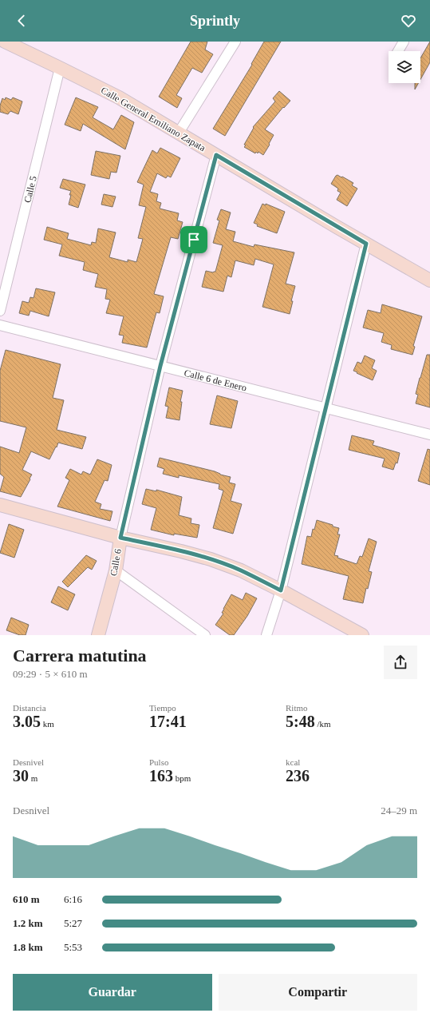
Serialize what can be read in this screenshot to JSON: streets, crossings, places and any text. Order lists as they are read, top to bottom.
{
  "streets": {
    "street": [
      "Calle General Emiliano Zapata",
      "Calle 5",
      "Calle 6 de Enero",
      "Calle 6"
    ]
  },
  "crossings": [
    ["Calle General Emiliano Zapata", "Calle 5"],
    ["Calle General Emiliano Zapata", "Calle 6"],
    ["Calle 6 de Enero", "Calle 6"]
  ],
  "page": {
    "header": "Sprintly",
    "heading": ["Carrera matutina", "09:29 · 5 × 610 m"],
    "stats": [
      ["Distancia", "3.05 km"],
      ["Tiempo", "17:41"],
      ["Ritmo", "5:48 /km"],
      ["Desnivel", "30 m"],
      ["Pulso", "163 bpm"],
      ["kcal", "236"]
    ],
    "chart": ["Desnivel", "24–29 m"],
    "list": [
      {
        "name": "610 m",
        "note": "6:16"
      },
      {
        "name": "1.2 km",
        "note": "5:27"
      },
      {
        "name": "1.8 km",
        "note": "5:53"
      }
    ],
    "buttons": ["Guardar", "Compartir"]
  }
}
